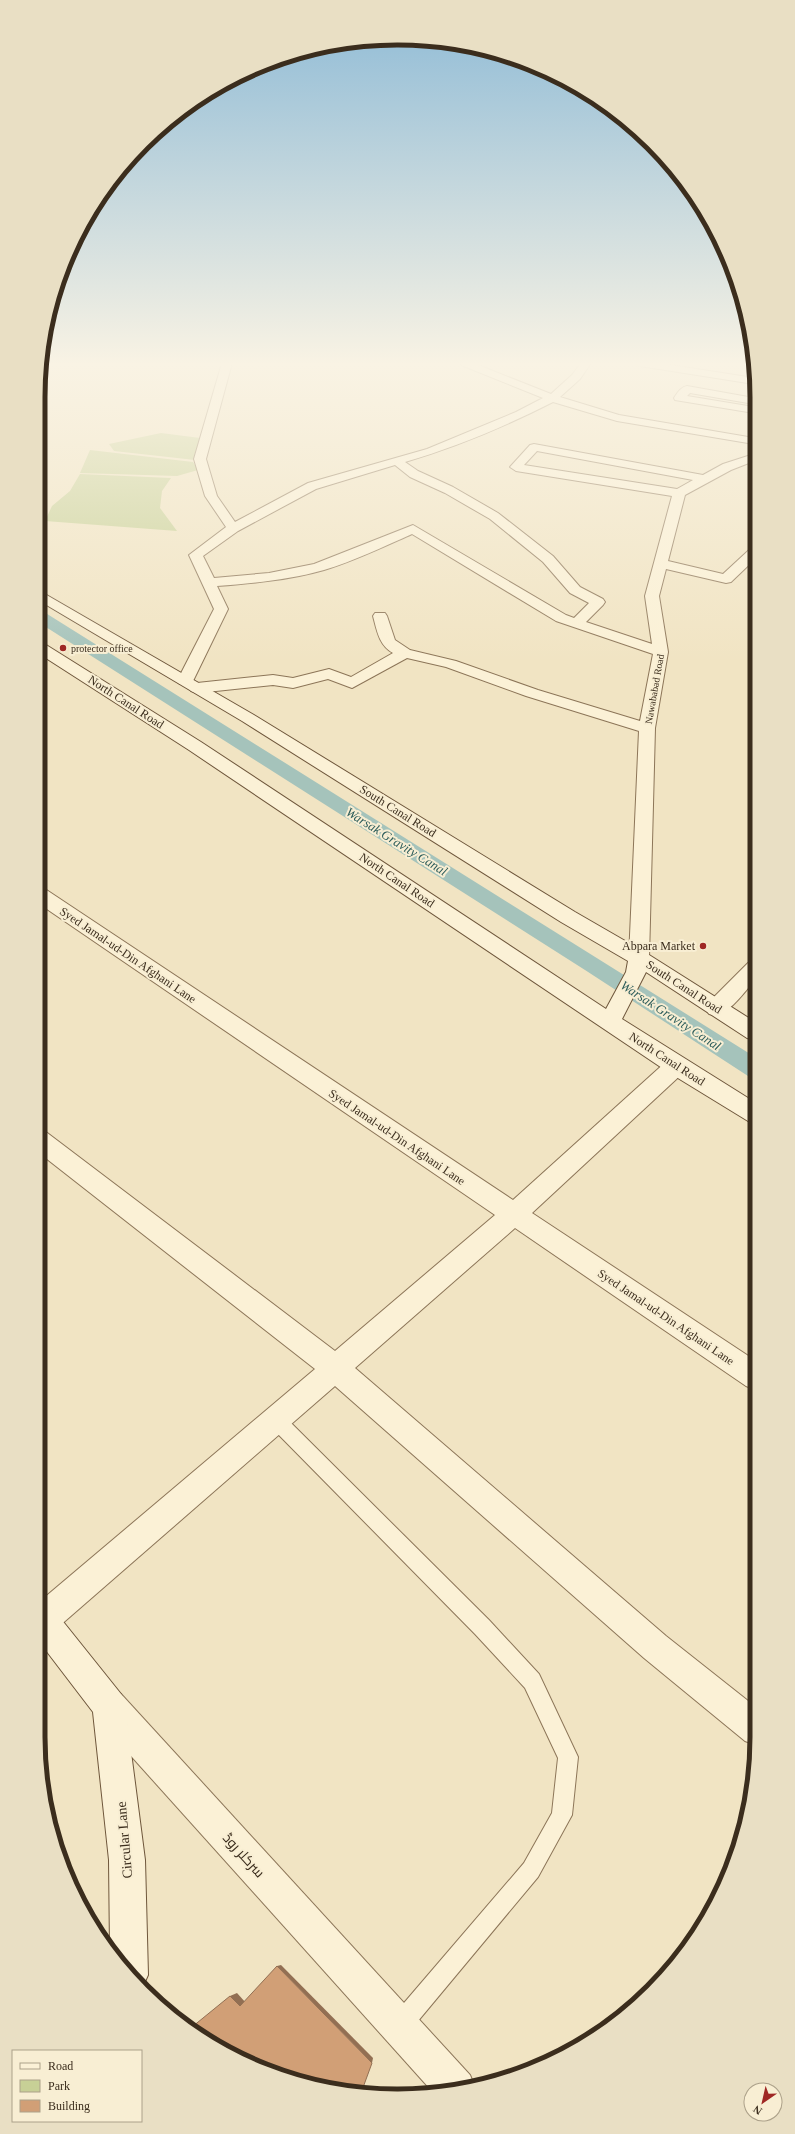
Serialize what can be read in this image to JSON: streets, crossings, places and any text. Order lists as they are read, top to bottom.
{
  "streets": {
    "street": [
      "Nawababad Road",
      "North Canal Road",
      "South Canal Road",
      "Syed Jamal-ud-Din Afghani Lane",
      "Circular Lane",
      "سرکلر روڈ"
    ]
  },
  "crossings": [
    ["Nawababad Road", "South Canal Road"],
    ["Circular Lane", "سرکلر روڈ"]
  ],
  "water": ["Warsak Gravity Canal"],
  "places": ["protector office", "Abpara Market"],
  "legend": ["Road", "Park", "Building"],
  "north": "bottom left"
}
